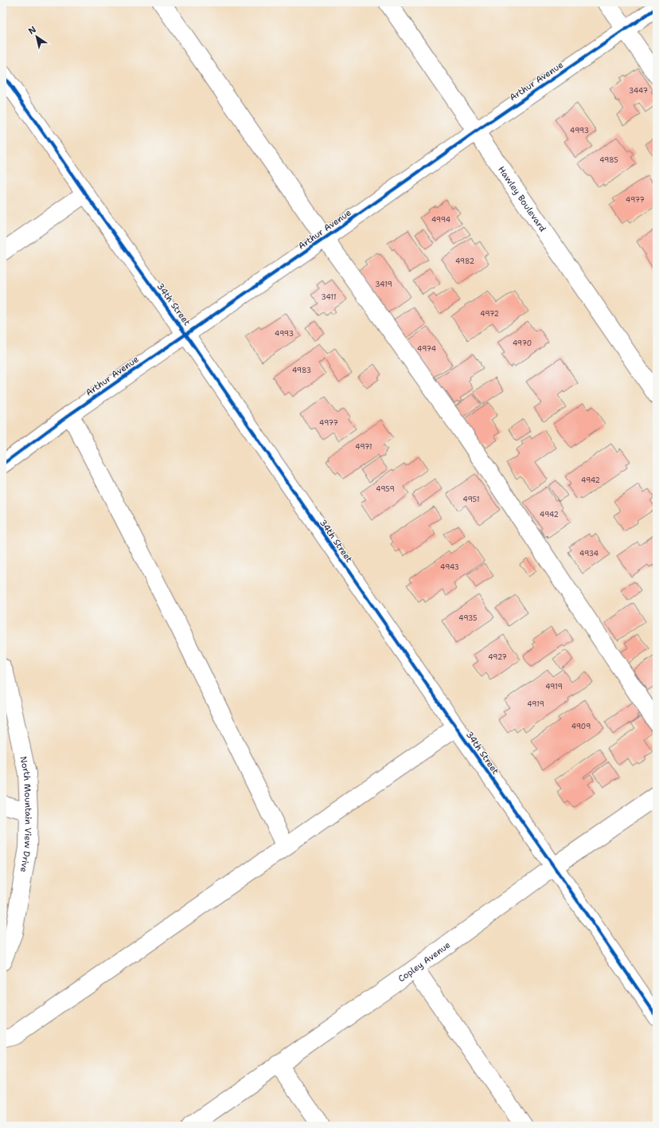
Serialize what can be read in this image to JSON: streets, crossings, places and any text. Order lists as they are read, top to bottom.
{
  "streets": {
    "street": [
      "Arthur Avenue",
      "Hawley Boulevard",
      "34th Street",
      "North Mountain View Drive",
      "Copley Avenue"
    ]
  },
  "crossings": [
    ["Arthur Avenue", "Hawley Boulevard"],
    ["Arthur Avenue", "34th Street"],
    ["34th Street", "Copley Avenue"]
  ],
  "house_numbers": [
    "3447",
    "4993",
    "4985",
    "4977",
    "4994",
    "4982",
    "3419",
    "3411",
    "4972",
    "4993",
    "4970",
    "4974",
    "4983",
    "4977",
    "4971",
    "4942",
    "4959",
    "4951",
    "4942",
    "4934",
    "4943",
    "4935",
    "4927",
    "4919",
    "4919",
    "4909"
  ],
  "north": "top left"
}
